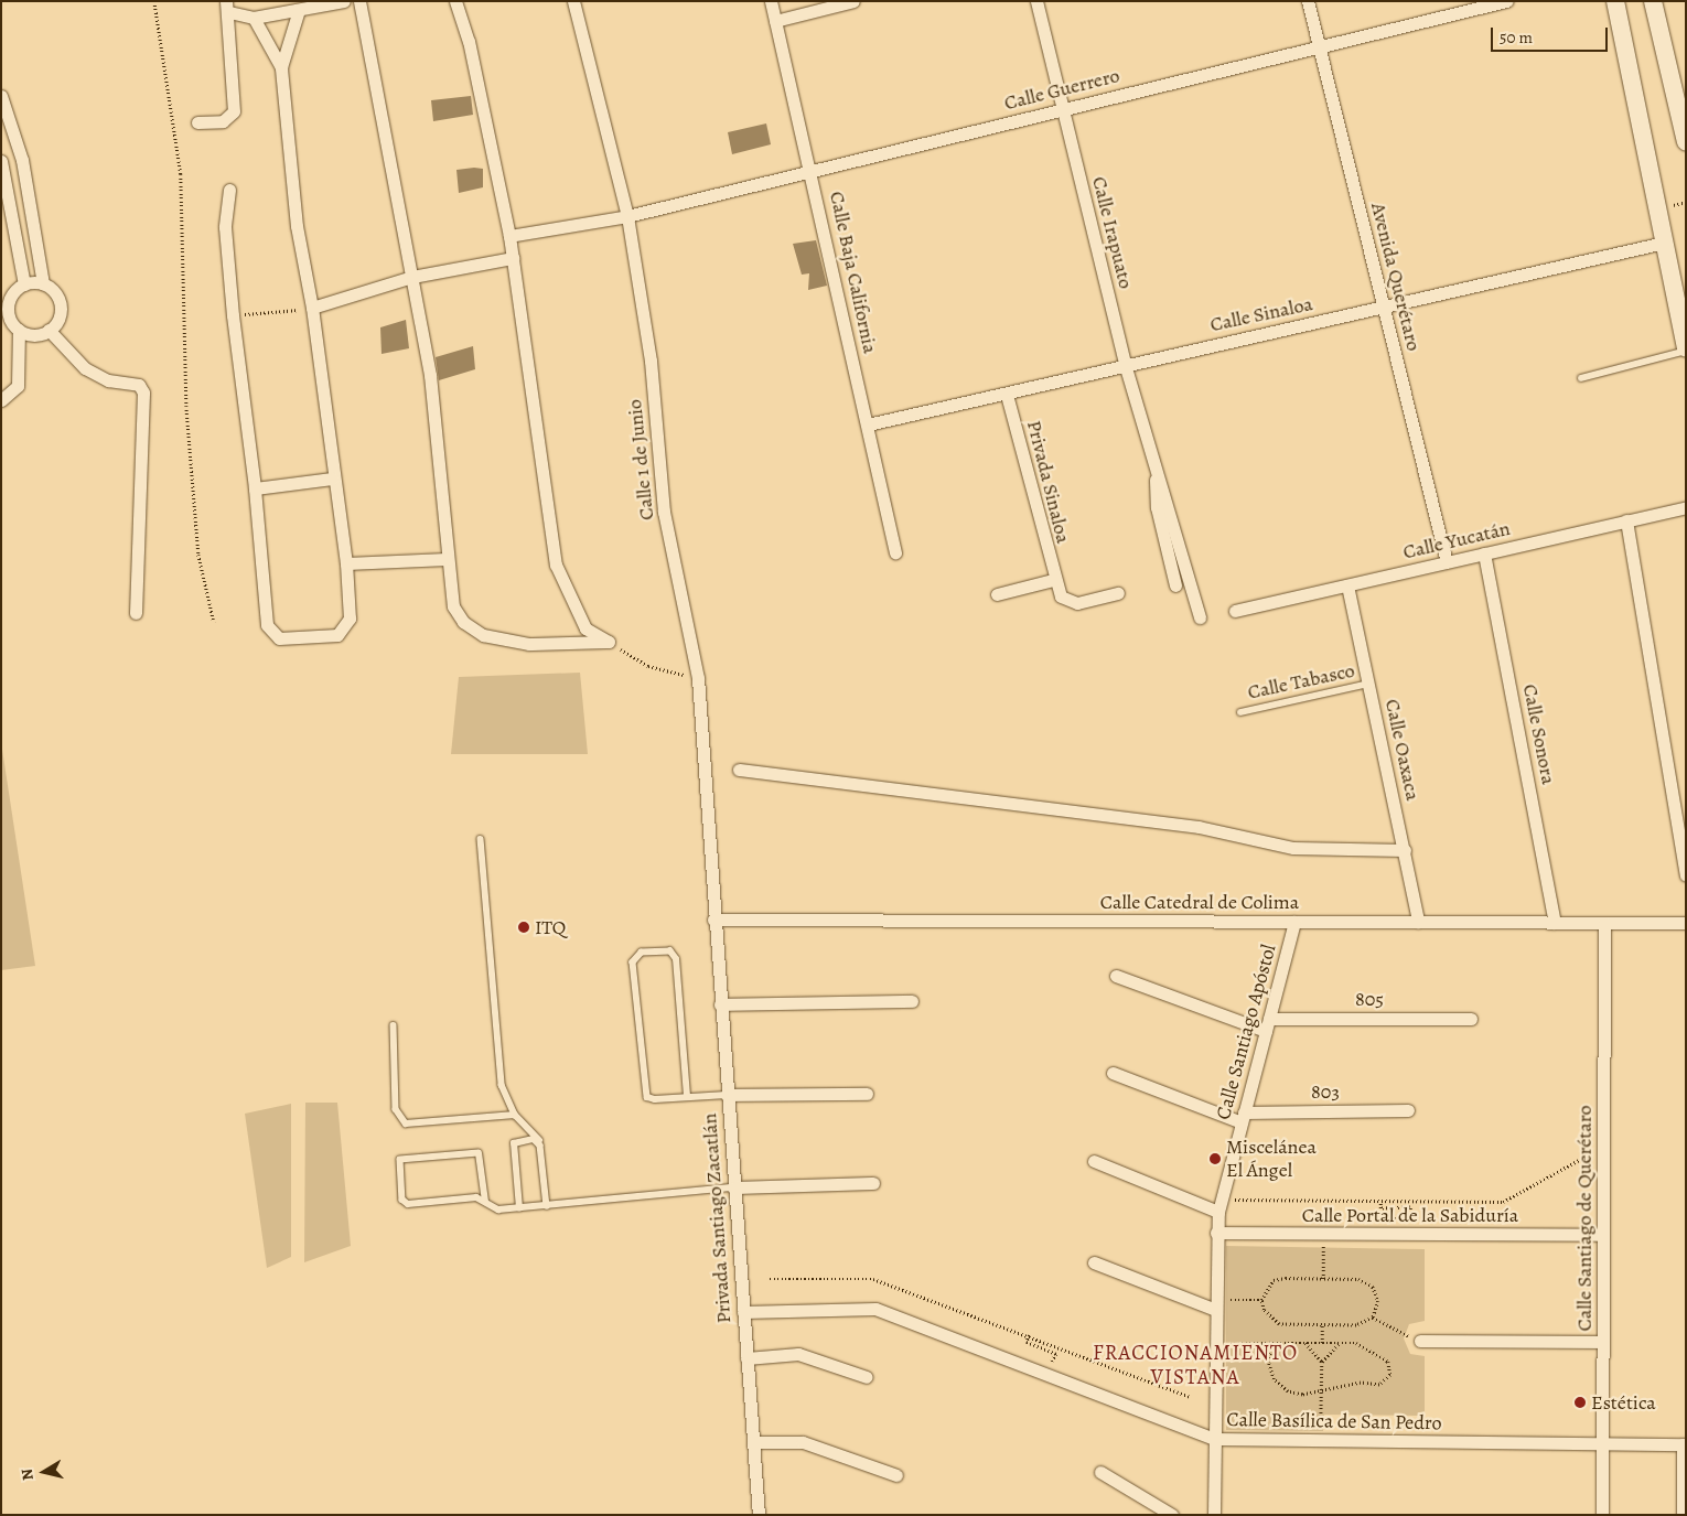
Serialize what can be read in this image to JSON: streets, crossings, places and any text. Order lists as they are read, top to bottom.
{
  "streets": {
    "street": [
      "Calle Guerrero",
      "Calle Irapuato",
      "Calle Baja California",
      "Avenida Querétaro",
      "Calle Sinaloa",
      "Calle 1 de Junio",
      "Privada Sinaloa",
      "Calle Yucatán",
      "Calle Sonora",
      "Calle Oaxaca",
      "Calle Catedral de Colima",
      "805",
      "Calle Santiago Apóstol",
      "803",
      "Calle Portal de la Sabiduría",
      "Privada Santiago Zacatlán",
      "Calle Santiago de Querétaro",
      "Calle Basílica de San Pedro"
    ],
    "lane": ["Calle Tabasco"]
  },
  "crossings": [
    ["Calle Guerrero", "Calle Irapuato"],
    ["Calle Guerrero", "Calle Baja California"],
    ["Calle Guerrero", "Avenida Querétaro"],
    ["Calle Guerrero", "Calle 1 de Junio"],
    ["Calle Irapuato", "Calle Sinaloa"],
    ["Calle Baja California", "Calle Sinaloa"],
    ["Avenida Querétaro", "Calle Sinaloa"],
    ["Avenida Querétaro", "Calle Yucatán"],
    ["Calle Sinaloa", "Privada Sinaloa"],
    ["Calle 1 de Junio", "Calle Catedral de Colima"],
    ["Calle 1 de Junio", "Privada Santiago Zacatlán"],
    ["Calle Yucatán", "Calle Sonora"],
    ["Calle Yucatán", "Calle Oaxaca"],
    ["Calle Tabasco", "Calle Oaxaca"],
    ["Calle Sonora", "Calle Catedral de Colima"],
    ["Calle Oaxaca", "Calle Catedral de Colima"],
    ["Calle Catedral de Colima", "Calle Santiago Apóstol"],
    ["Calle Catedral de Colima", "Privada Santiago Zacatlán"],
    ["Calle Catedral de Colima", "Calle Santiago de Querétaro"],
    ["805", "Calle Santiago Apóstol"],
    ["Calle Santiago Apóstol", "803"],
    ["Calle Santiago Apóstol", "Calle Portal de la Sabiduría"],
    ["Calle Santiago Apóstol", "Calle Basílica de San Pedro"],
    ["Calle Portal de la Sabiduría", "Calle Santiago de Querétaro"],
    ["Privada Santiago Zacatlán", "Calle Basílica de San Pedro"],
    ["Calle Santiago de Querétaro", "Calle Basílica de San Pedro"]
  ],
  "districts": ["FRACCIONAMIENTO VISTANA"],
  "places": ["ITQ", "Miscelánea El Ángel", "Estética"],
  "scale_bar": "50 m",
  "north": "left"
}
